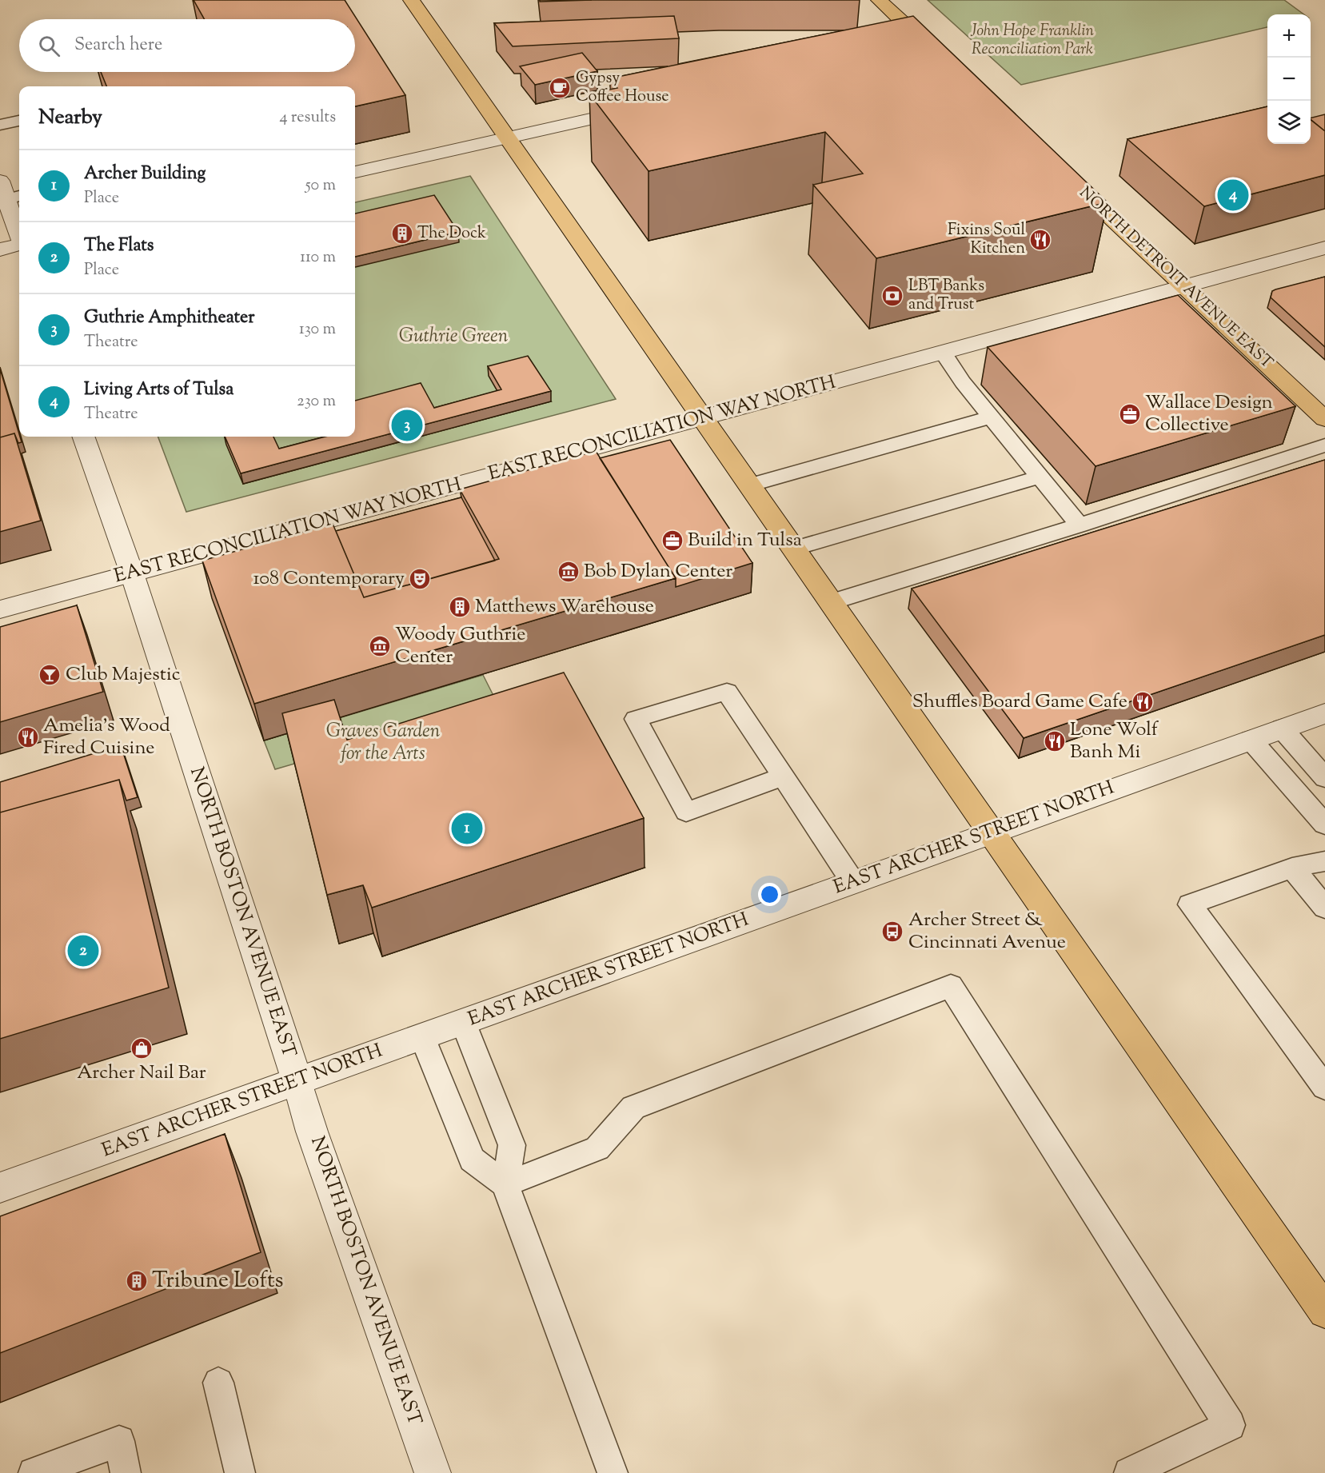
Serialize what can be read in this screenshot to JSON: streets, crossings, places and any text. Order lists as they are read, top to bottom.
{
  "streets": {
    "main road": ["NORTH DETROIT AVENUE EAST"],
    "street": ["EAST RECONCILIATION WAY NORTH", "EAST ARCHER STREET NORTH", "NORTH BOSTON AVENUE EAST"]
  },
  "crossings": [
    ["NORTH DETROIT AVENUE EAST", "EAST RECONCILIATION WAY NORTH"],
    ["EAST RECONCILIATION WAY NORTH", "NORTH BOSTON AVENUE EAST"],
    ["EAST ARCHER STREET NORTH", "NORTH BOSTON AVENUE EAST"]
  ],
  "parks": ["John Hope Franklin Reconciliation Park", "Guthrie Green", "Graves Garden for the Arts"],
  "places": {
    "cafe": ["Gypsy Coffee House"],
    "building": ["The Dock", "Matthews Warehouse", "Tribune Lofts"],
    "restaurant": [
      "Fixins Soul Kitchen",
      "Shuffles Board Game Cafe",
      "Amelia's Wood Fired Cuisine",
      "Lone Wolf Banh Mi"
    ],
    "bank": ["LBT Banks and Trust"],
    "office": ["Wallace Design Collective", "Build in Tulsa"],
    "museum": ["Bob Dylan Center", "Woody Guthrie Center"],
    "theatre": ["108 Contemporary"],
    "bar": ["Club Majestic"],
    "bus stop": ["Archer Street & Cincinnati Avenue"],
    "shop": ["Archer Nail Bar"]
  },
  "page": {
    "map_buttons": ["+", "−"],
    "search": "Search here",
    "heading": ["Nearby", "4 results"],
    "list": [
      {
        "mark": "1",
        "name": "Archer Building",
        "note": "Place",
        "value": "50 m"
      },
      {
        "mark": "2",
        "name": "The Flats",
        "note": "Place",
        "value": "110 m"
      },
      {
        "mark": "3",
        "name": "Guthrie Amphitheater",
        "note": "Theatre",
        "value": "130 m"
      },
      {
        "mark": "4",
        "name": "Living Arts of Tulsa",
        "note": "Theatre",
        "value": "230 m"
      }
    ],
    "pins": [
      "4",
      "3",
      "1",
      "2"
    ]
  }
}
